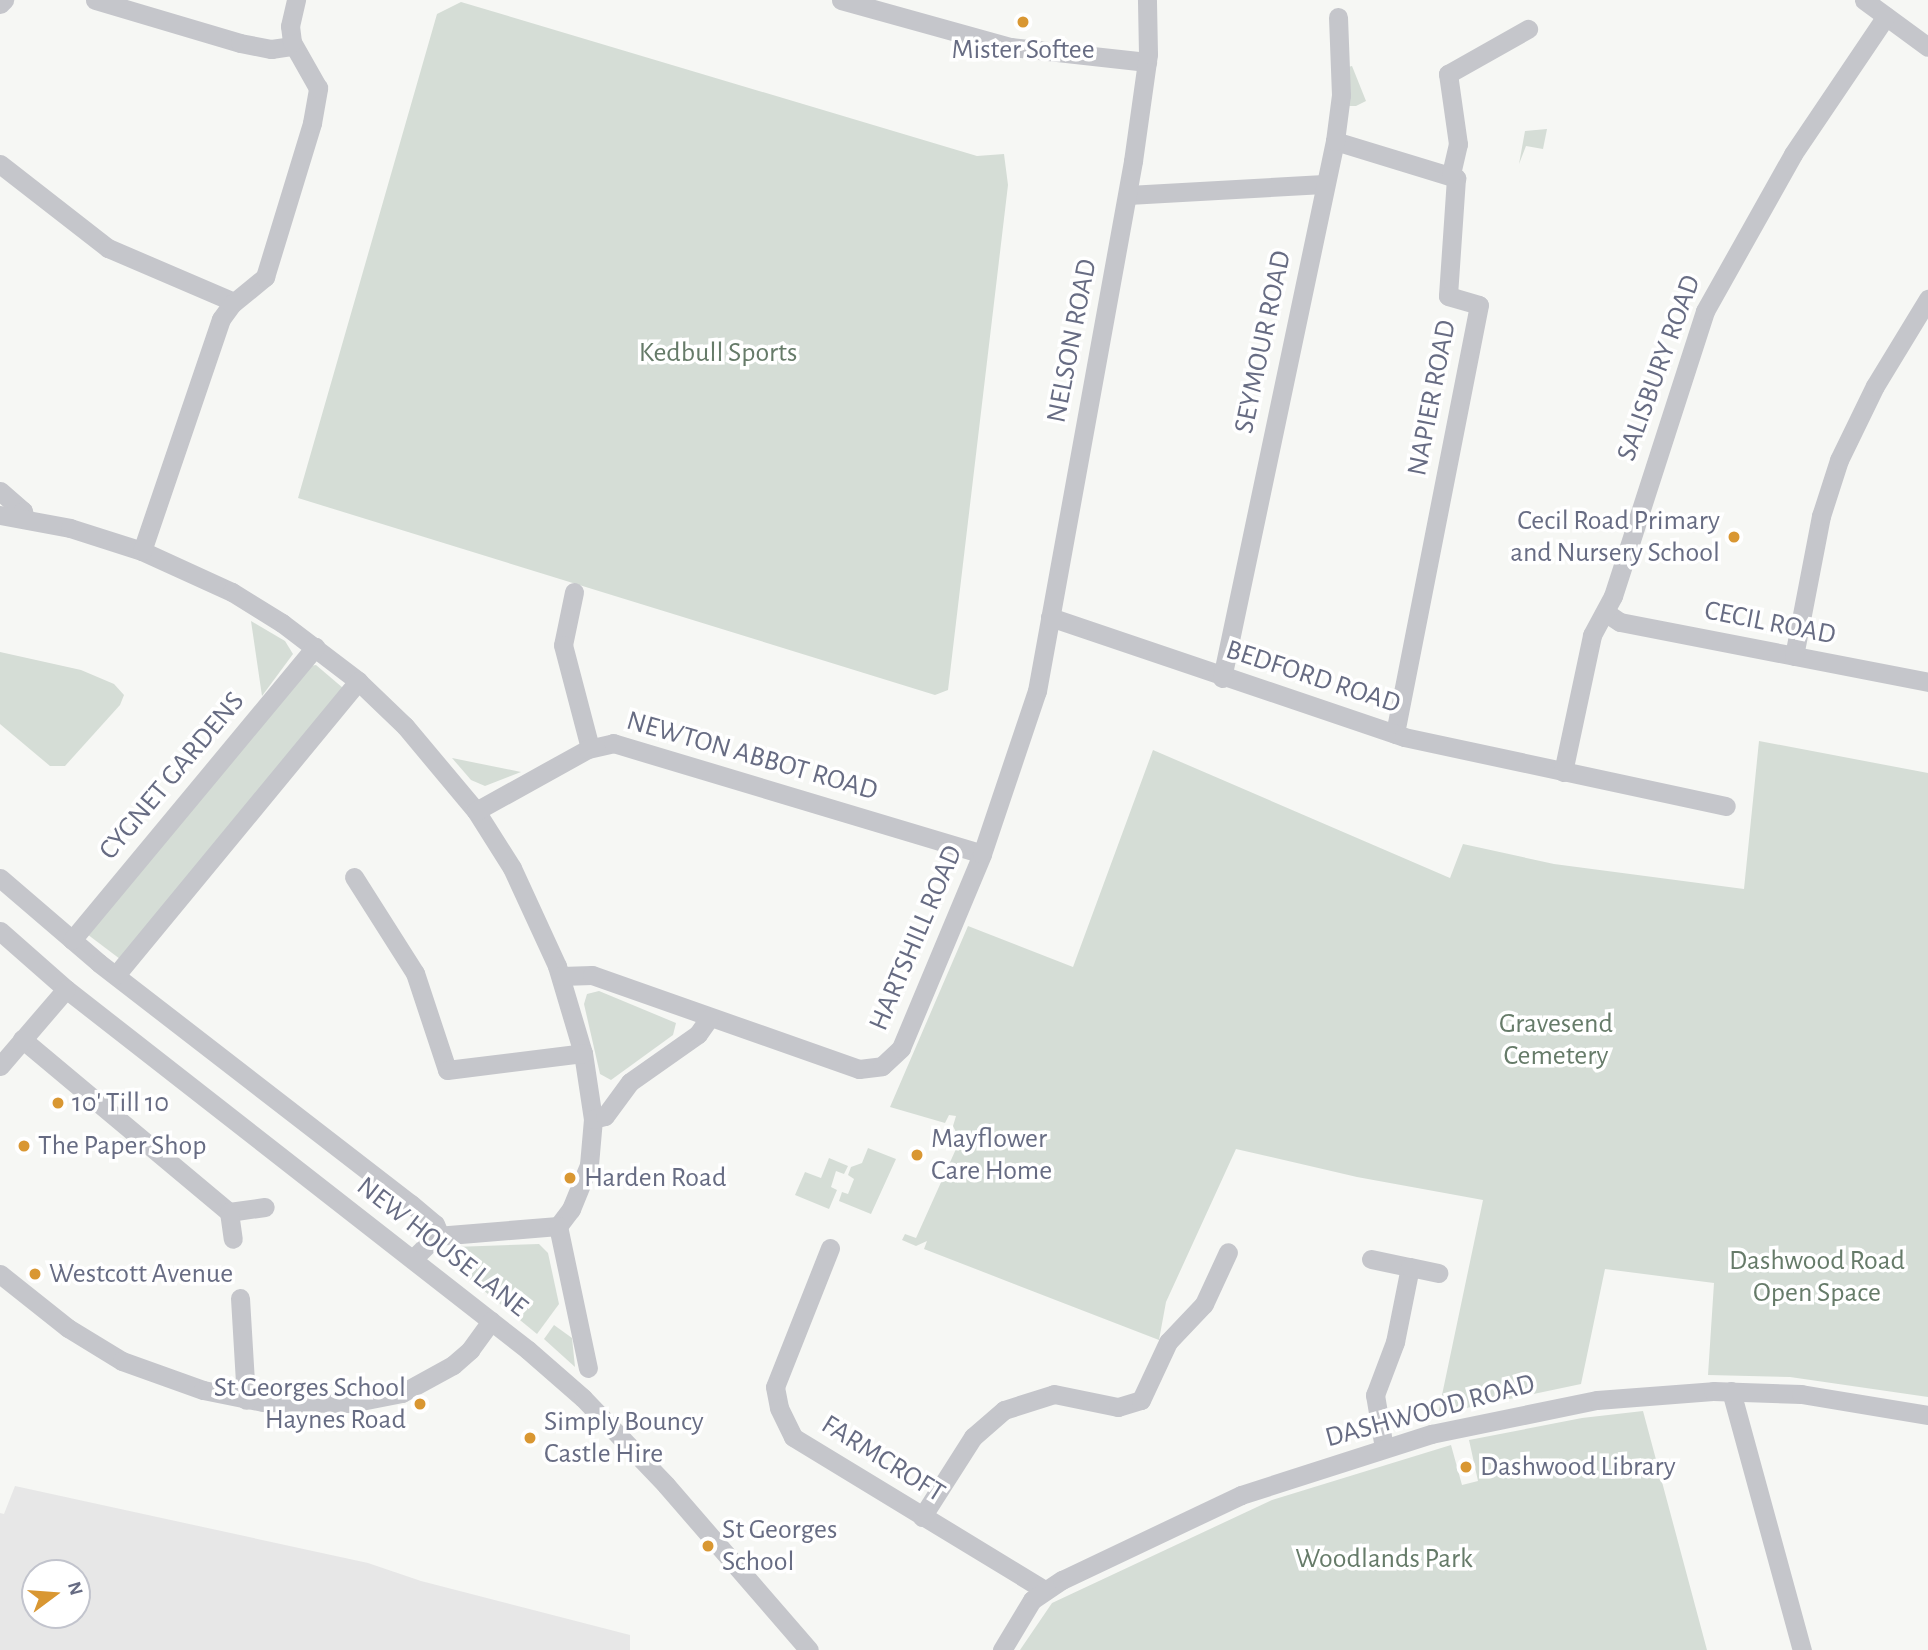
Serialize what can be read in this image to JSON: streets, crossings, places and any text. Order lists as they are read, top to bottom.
{
  "streets": {
    "street": [
      "NELSON ROAD",
      "SEYMOUR ROAD",
      "SALISBURY ROAD",
      "NAPIER ROAD",
      "CECIL ROAD",
      "BEDFORD ROAD",
      "NEWTON ABBOT ROAD",
      "CYGNET GARDENS",
      "HARTSHILL ROAD",
      "NEW HOUSE LANE",
      "DASHWOOD ROAD",
      "FARMCROFT"
    ]
  },
  "crossings": [
    ["NELSON ROAD", "BEDFORD ROAD"],
    ["NELSON ROAD", "HARTSHILL ROAD"],
    ["SEYMOUR ROAD", "BEDFORD ROAD"],
    ["SALISBURY ROAD", "CECIL ROAD"],
    ["SALISBURY ROAD", "BEDFORD ROAD"],
    ["NAPIER ROAD", "BEDFORD ROAD"],
    ["NEWTON ABBOT ROAD", "HARTSHILL ROAD"],
    ["CYGNET GARDENS", "NEW HOUSE LANE"],
    ["DASHWOOD ROAD", "FARMCROFT"]
  ],
  "parks": [
    "Kedbull Sports",
    "Gravesend Cemetery",
    "Dashwood Road Open Space",
    "Woodlands Park"
  ],
  "places": [
    "Mister Softee",
    "Cecil Road Primary and Nursery School",
    "10' Till 10",
    "The Paper Shop",
    "Mayflower Care Home",
    "Harden Road",
    "Westcott Avenue",
    "St Georges School Haynes Road",
    "Simply Bouncy Castle Hire",
    "Dashwood Library",
    "St Georges School"
  ],
  "north": "right"
}
